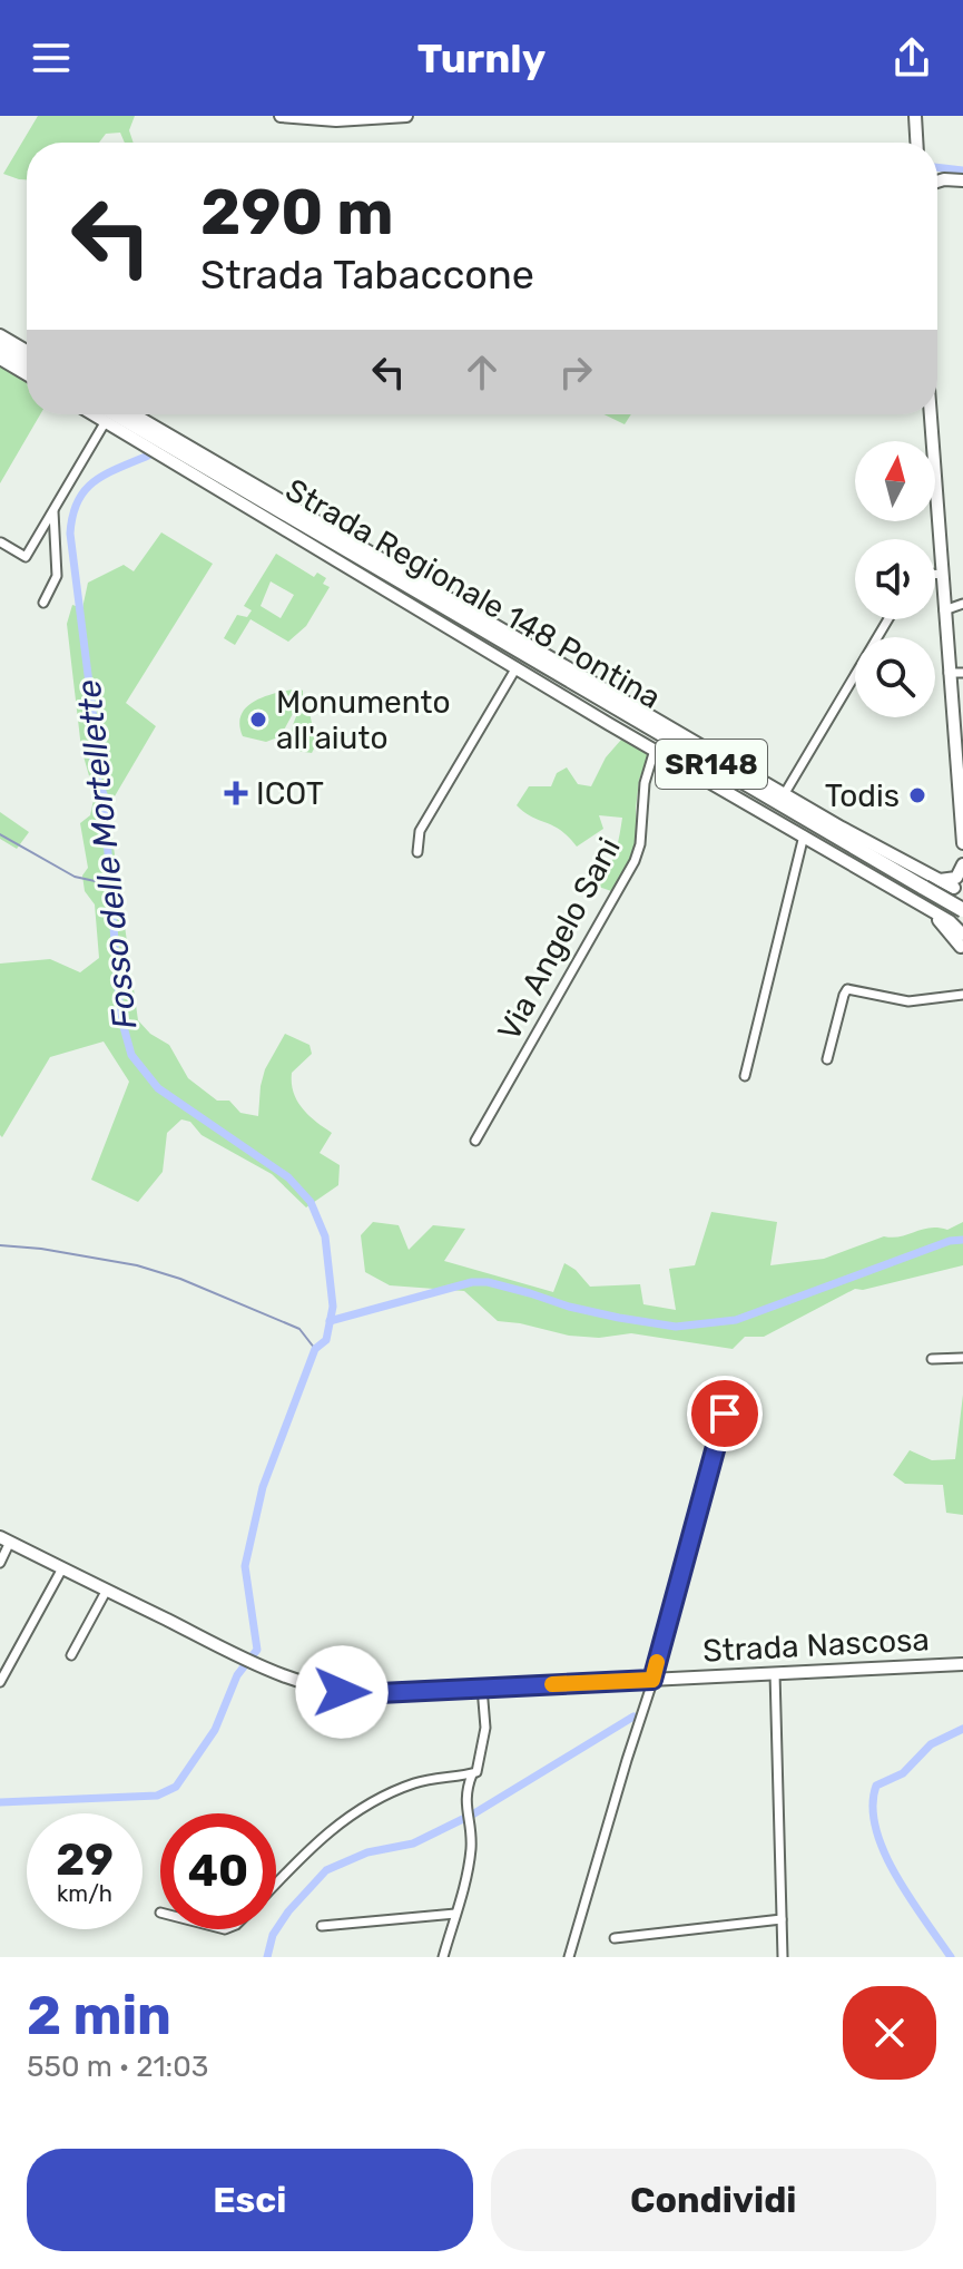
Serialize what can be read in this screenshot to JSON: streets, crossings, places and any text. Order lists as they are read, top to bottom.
{
  "streets": {
    "main road": ["Strada Regionale 148 Pontina", "SR148"],
    "street": ["Via Angelo Sani", "Strada Nascosa"]
  },
  "water": ["Fosso delle Mortellette"],
  "places": {
    "other": ["Monumento all'aiuto", "Todis"],
    "health": ["ICOT"]
  },
  "north": "top",
  "page": {
    "header": "Turnly",
    "turn": ["290 m", "Strada Tabaccone"],
    "speed": "29 km/h",
    "limit": "40",
    "heading": ["2 min", "550 m · 21:03"],
    "buttons": ["Esci", "Condividi"]
  }
}
